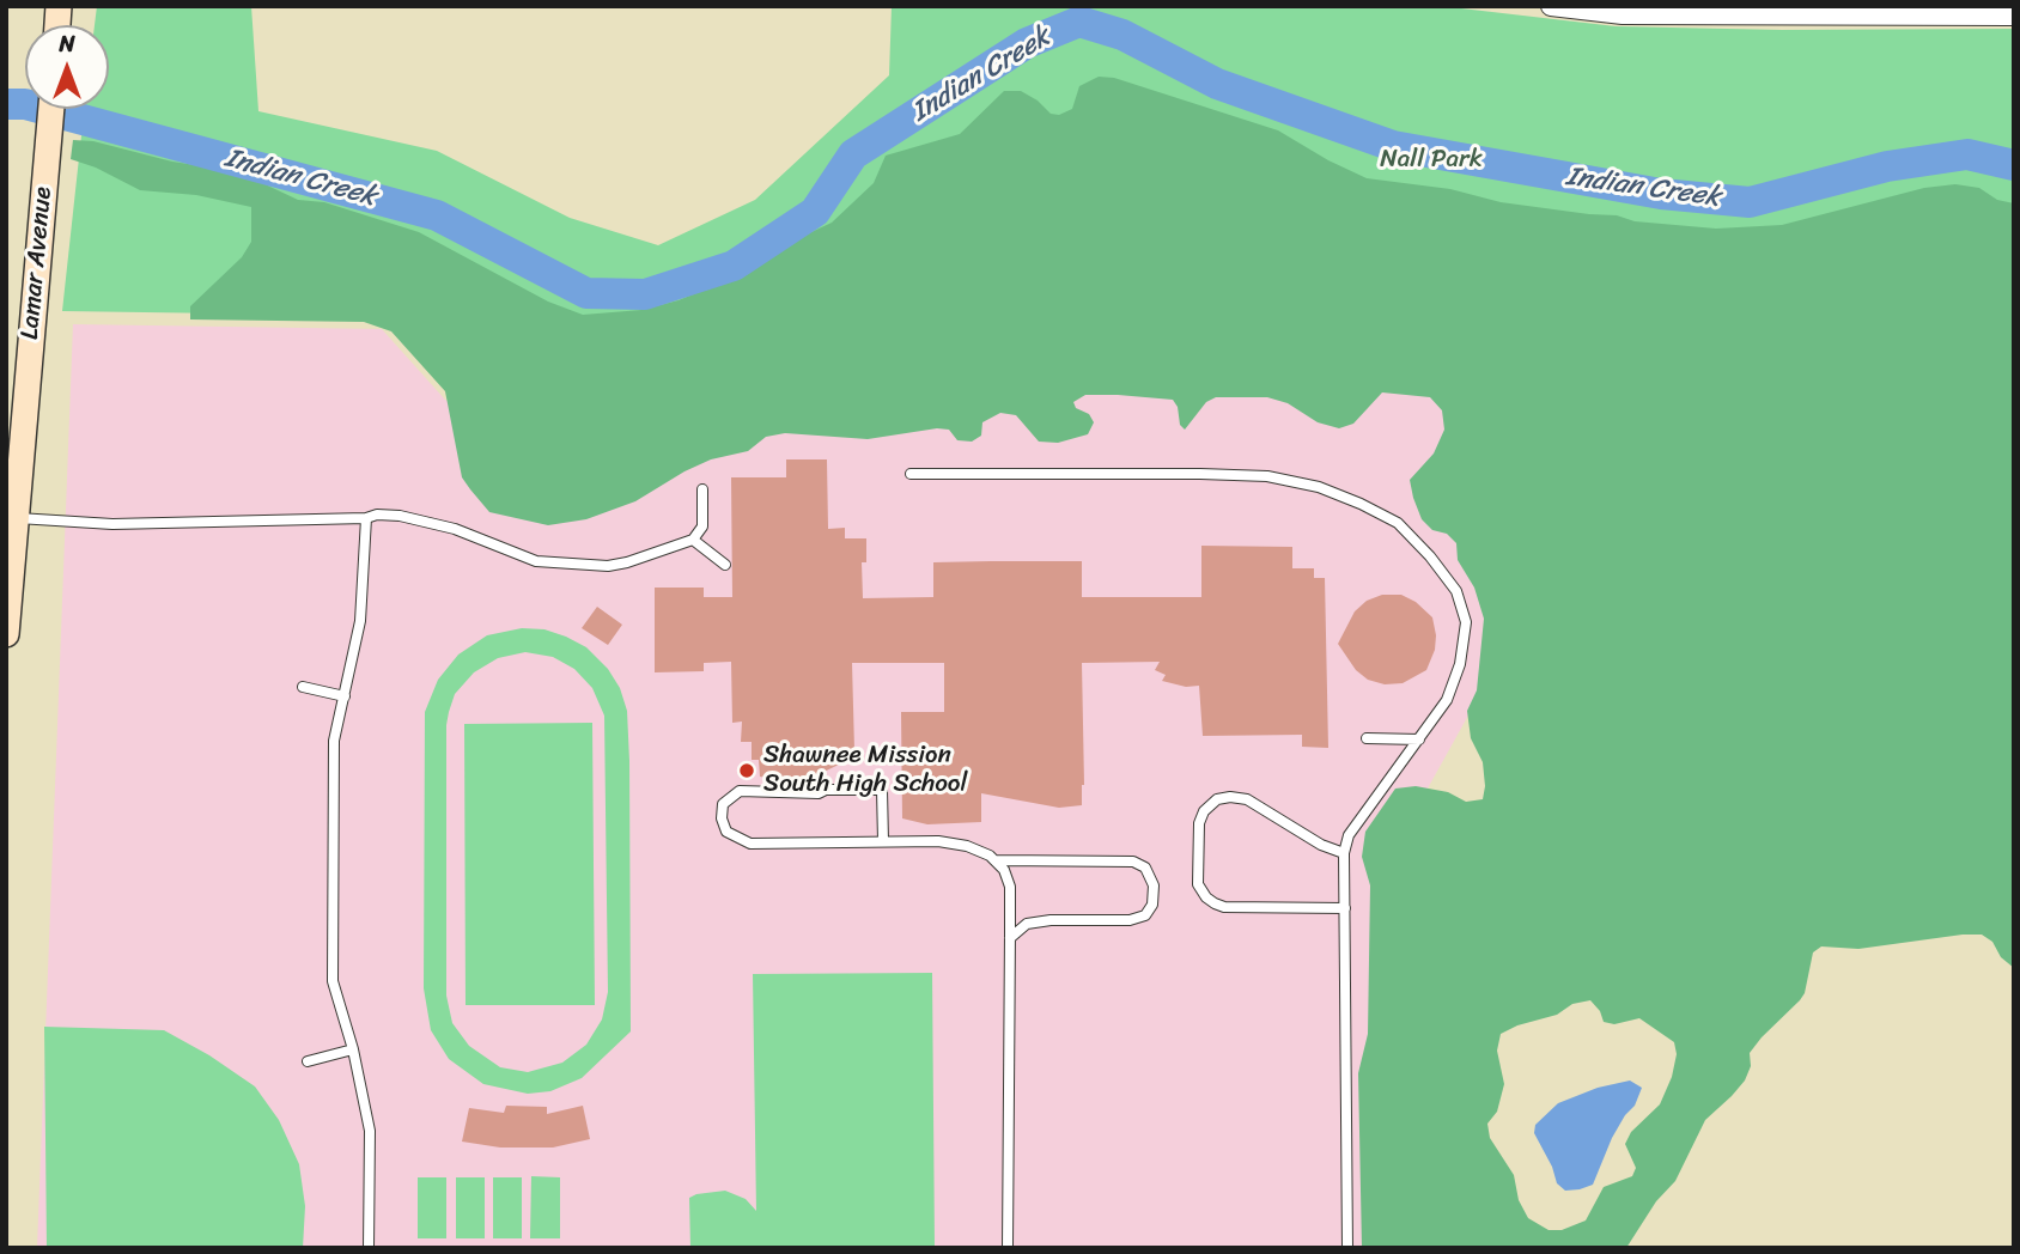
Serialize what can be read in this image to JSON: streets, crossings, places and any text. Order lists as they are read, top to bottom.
{
  "streets": {
    "street": ["Lamar Avenue"]
  },
  "water": ["Indian Creek"],
  "parks": ["Nall Park"],
  "places": ["Shawnee Mission South High School"],
  "north": "top"
}
